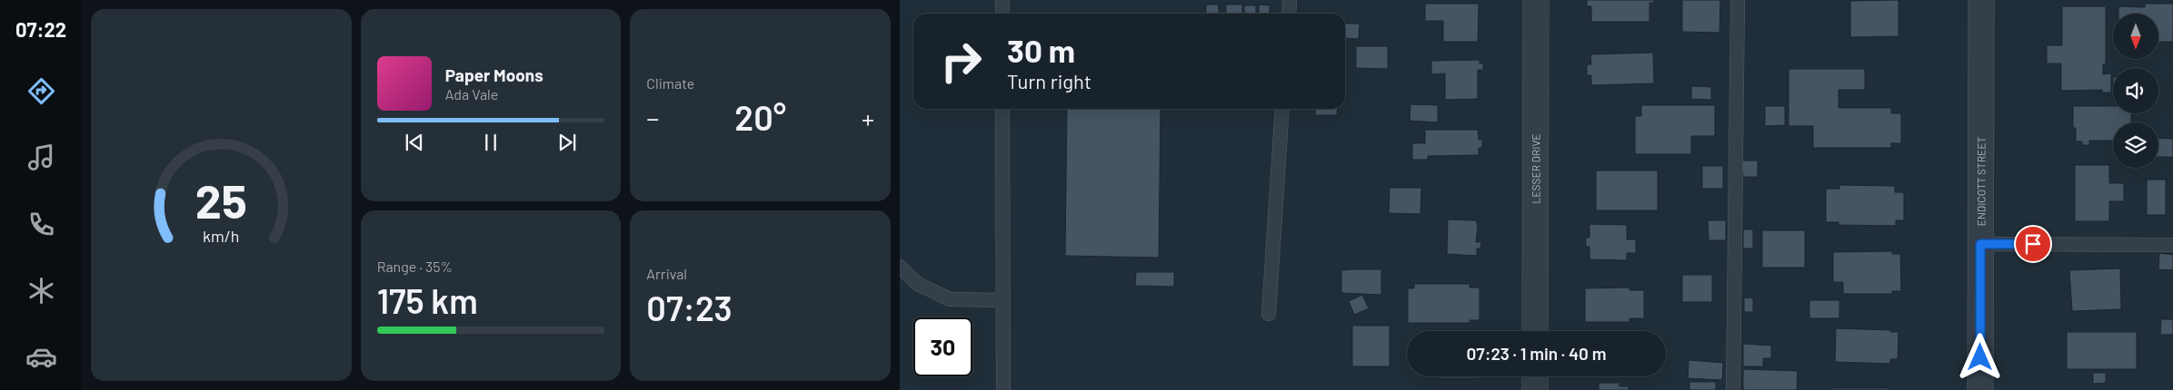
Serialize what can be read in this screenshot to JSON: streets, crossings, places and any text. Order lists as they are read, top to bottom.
{
  "streets": {
    "street": ["LESSER DRIVE", "ENDICOTT STREET"]
  },
  "north": "bottom",
  "page": {
    "tabs": "07:22",
    "tile": [
      "Climate",
      ["Range · 35%", "175 km"],
      ["Arrival", "07:23"]
    ],
    "turn": ["30 m", "Turn right"],
    "song": ["Paper Moons", "Ada Vale"],
    "heat": ["−", "20°", "+"],
    "limit": "30",
    "trip": "07:23 · 1 min · 40 m",
    "gauge": ["25", "km/h"]
  }
}
